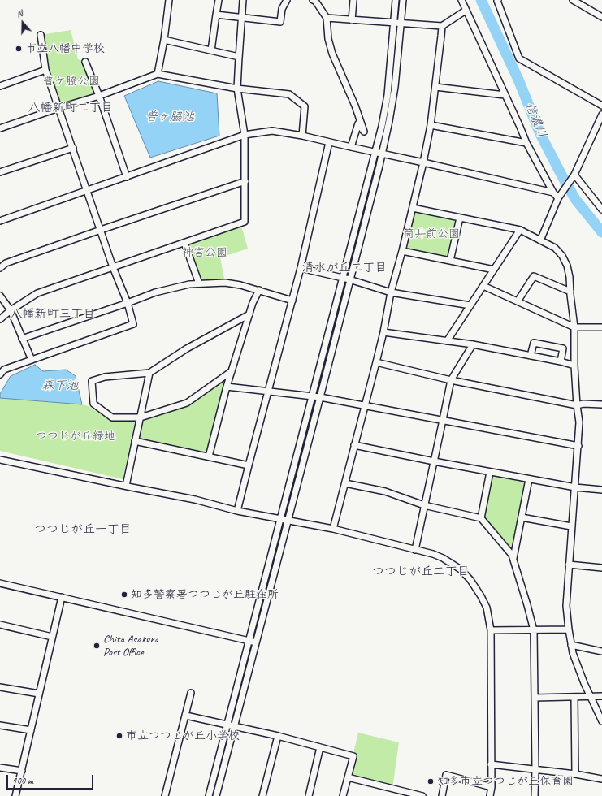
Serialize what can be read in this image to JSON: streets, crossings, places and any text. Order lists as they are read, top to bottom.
{
  "districts": [
    "八幡新町二丁目",
    "清水が丘二丁目",
    "八幡新町三丁目",
    "つつじが丘一丁目",
    "つつじが丘二丁目"
  ],
  "water": ["普ヶ脇池", "信濃川", "森下池"],
  "parks": [
    "普ケ脇公園",
    "筒井前公園",
    "神宮公園",
    "つつじが丘緑地"
  ],
  "places": [
    "市立八幡中学校",
    "知多警察署つつじが丘駐在所",
    "Chita Asakura Post Office",
    "市立つつじが丘小学校",
    "知多市立つつじが丘保育園"
  ],
  "scale_bar": "100 m",
  "north": "top"
}
